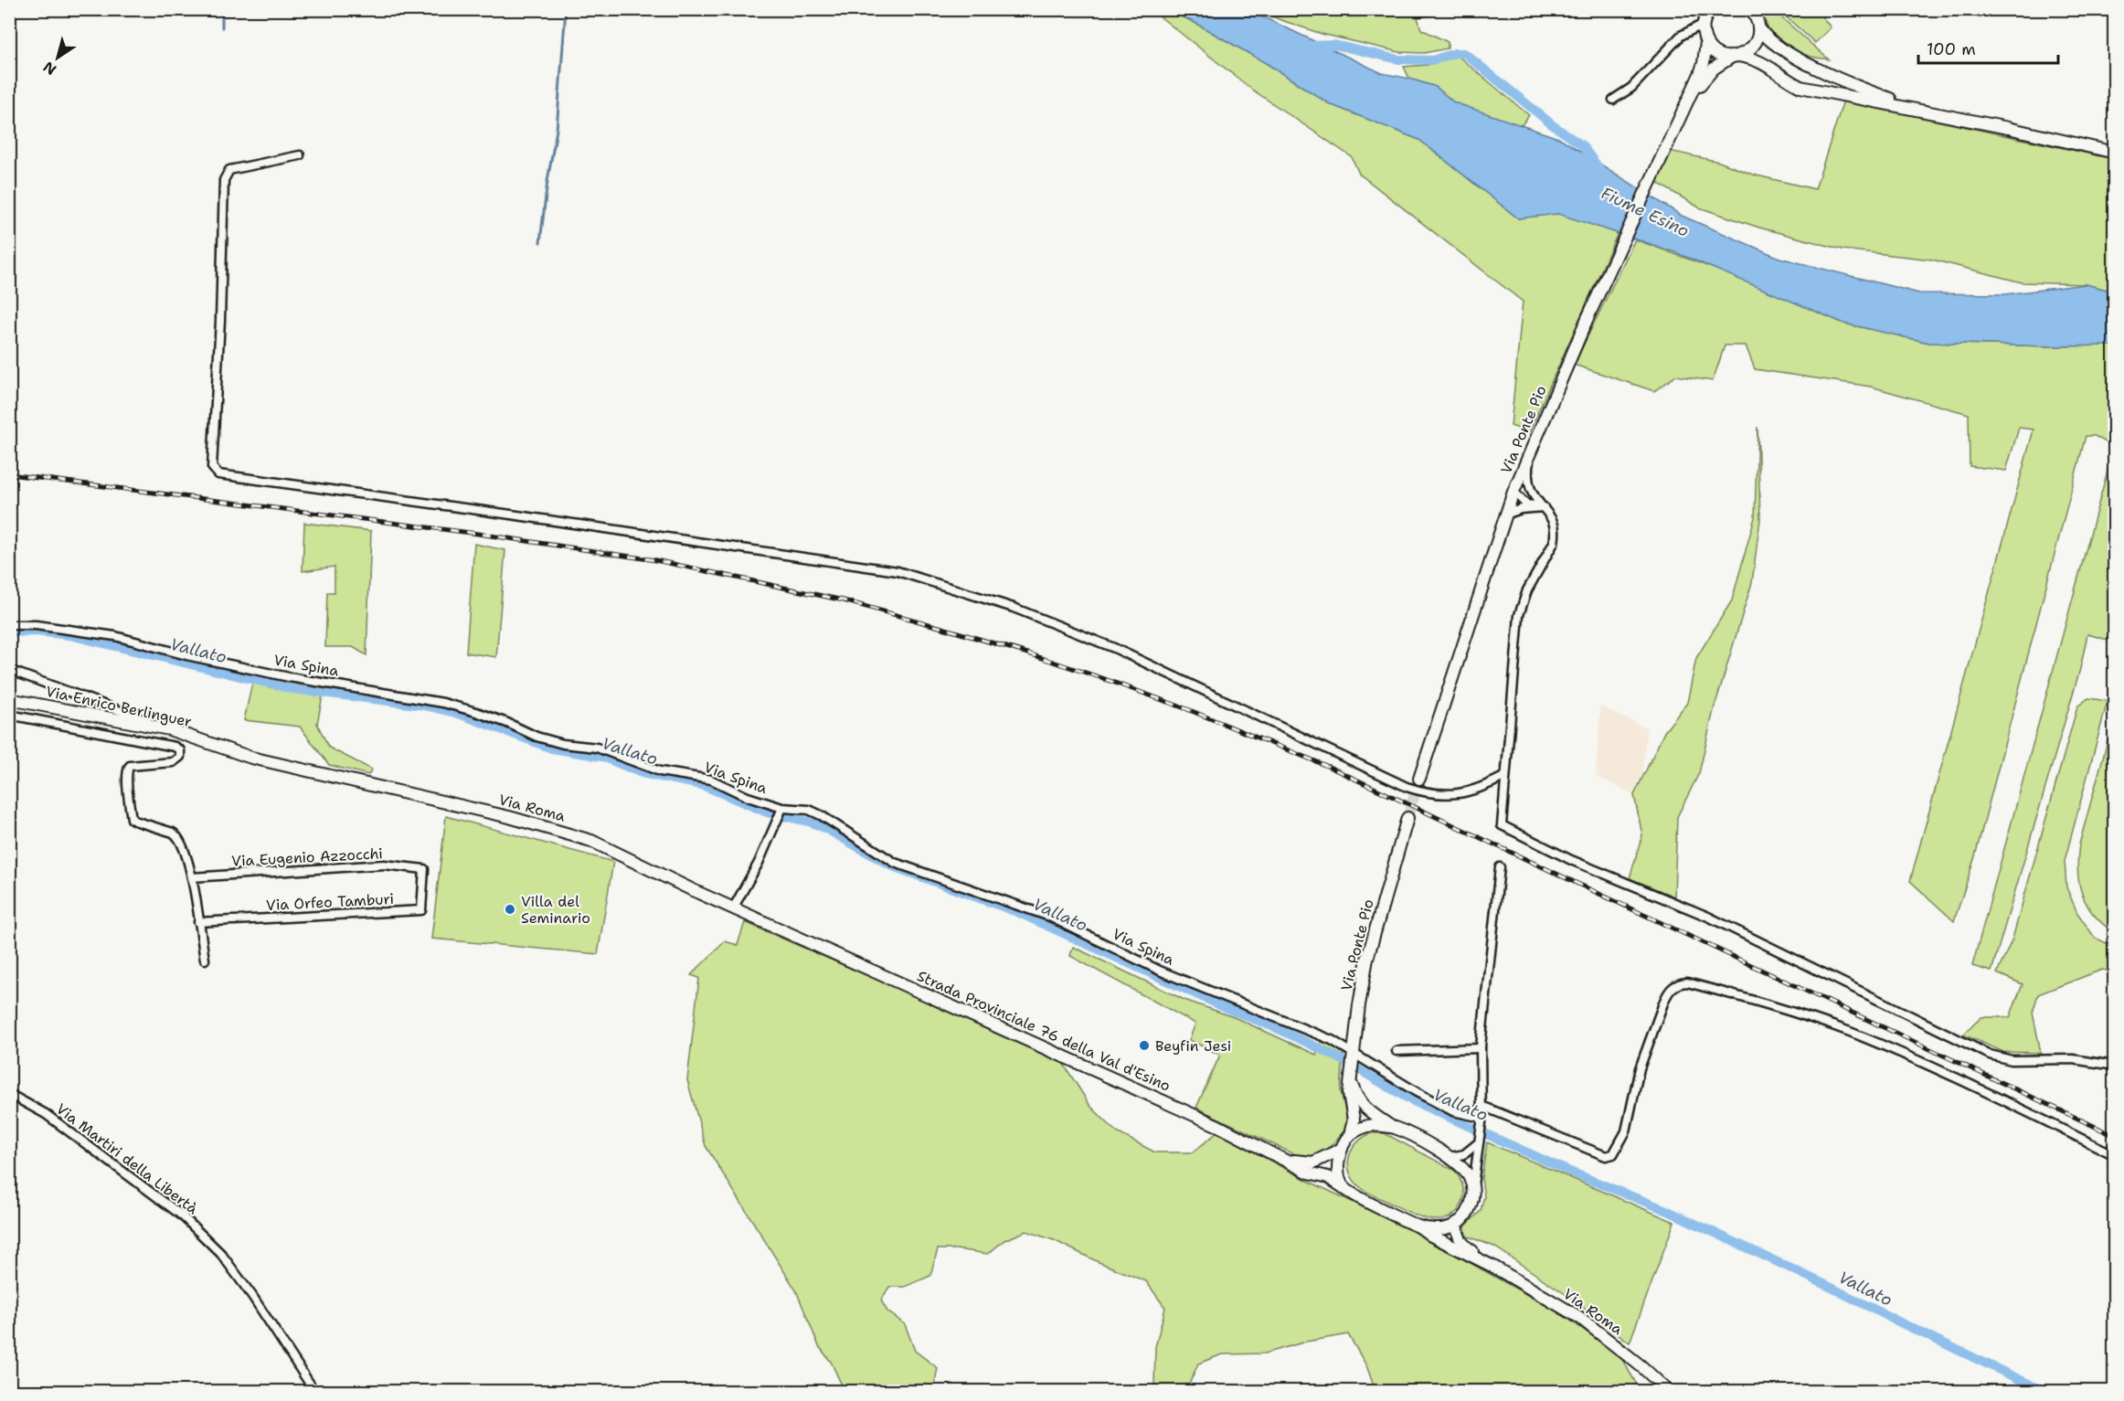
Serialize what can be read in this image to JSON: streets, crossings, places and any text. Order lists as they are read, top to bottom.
{
  "streets": {
    "main road": [
      "Via Ponte Pio",
      "Via Enrico Berlinguer",
      "Via Roma",
      "Strada Provinciale 76 della Val d'Esino"
    ],
    "street": [
      "Via Spina",
      "Via Eugenio Azzocchi",
      "Via Orfeo Tamburi",
      "Via Martiri della Libertà"
    ]
  },
  "crossings": [
    ["Via Ponte Pio", "Via Spina"],
    ["Via Ponte Pio", "Strada Provinciale 76 della Val d'Esino"],
    ["Via Enrico Berlinguer", "Via Roma"],
    ["Via Roma", "Strada Provinciale 76 della Val d'Esino"],
    ["Via Eugenio Azzocchi", "Via Orfeo Tamburi"]
  ],
  "water": ["Fiume Esino", "Vallato"],
  "places": ["Villa del Seminario", "Beyfin Jesi"],
  "scale_bar": "100 m",
  "north": "bottom left"
}
